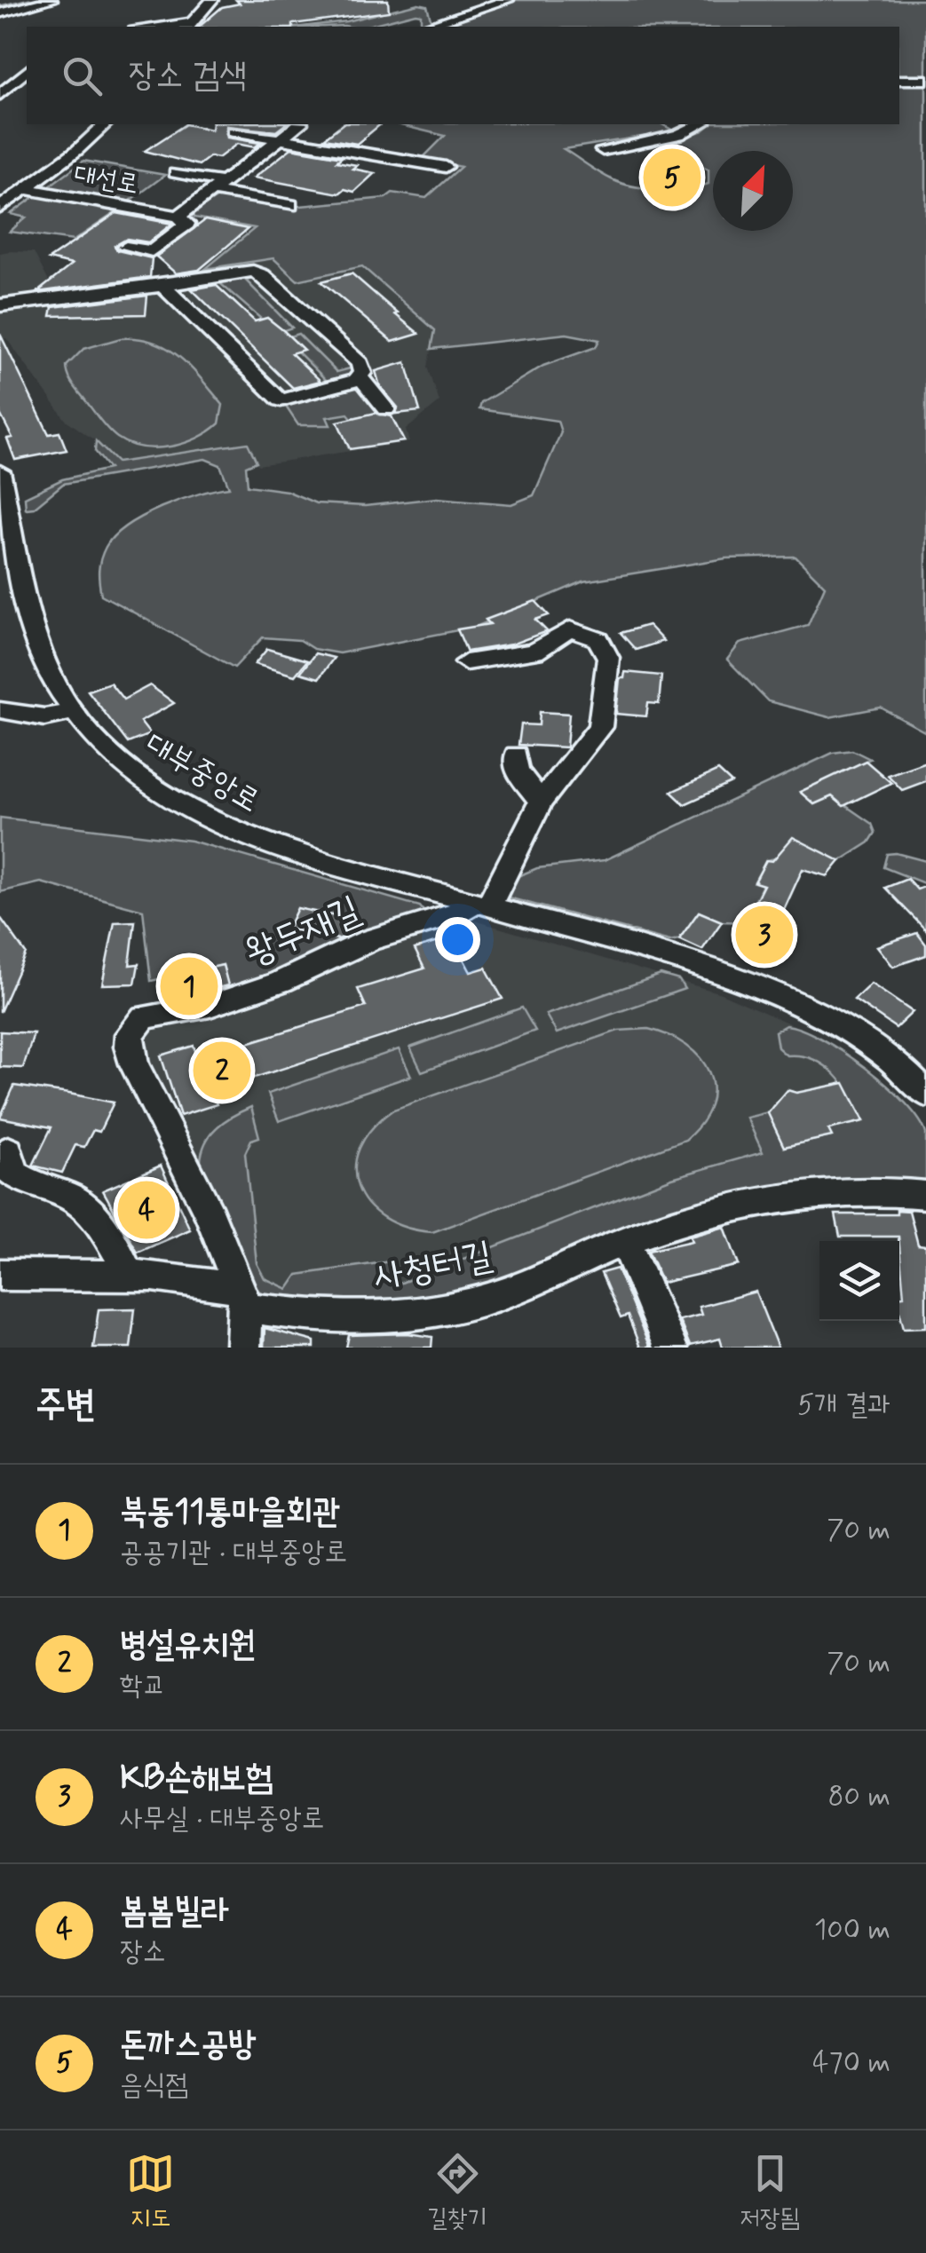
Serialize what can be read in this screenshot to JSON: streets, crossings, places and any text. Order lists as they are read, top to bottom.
{
  "streets": {
    "street": [
      "대선로",
      "대부중앙로",
      "왕두재길",
      "사청터길"
    ]
  },
  "crossings": [
    ["대부중앙로", "왕두재길"],
    ["왕두재길", "사청터길"]
  ],
  "north": "top right",
  "page": {
    "search": "장소 검색",
    "pins": [
      "5",
      "3",
      "1",
      "2",
      "4"
    ],
    "heading": ["주변", "5개 결과"],
    "list": [
      {
        "mark": "1",
        "name": "북동11통마을회관",
        "note": "공공기관 · 대부중앙로",
        "value": "70 m"
      },
      {
        "mark": "2",
        "name": "병설유치원",
        "note": "학교",
        "value": "70 m"
      },
      {
        "mark": "3",
        "name": "KB손해보험",
        "note": "사무실 · 대부중앙로",
        "value": "80 m"
      },
      {
        "mark": "4",
        "name": "봄봄빌라",
        "note": "장소",
        "value": "100 m"
      },
      {
        "mark": "5",
        "name": "돈까스공방",
        "note": "음식점",
        "value": "470 m"
      }
    ],
    "nav": ["지도", "길찾기", "저장됨"]
  }
}
